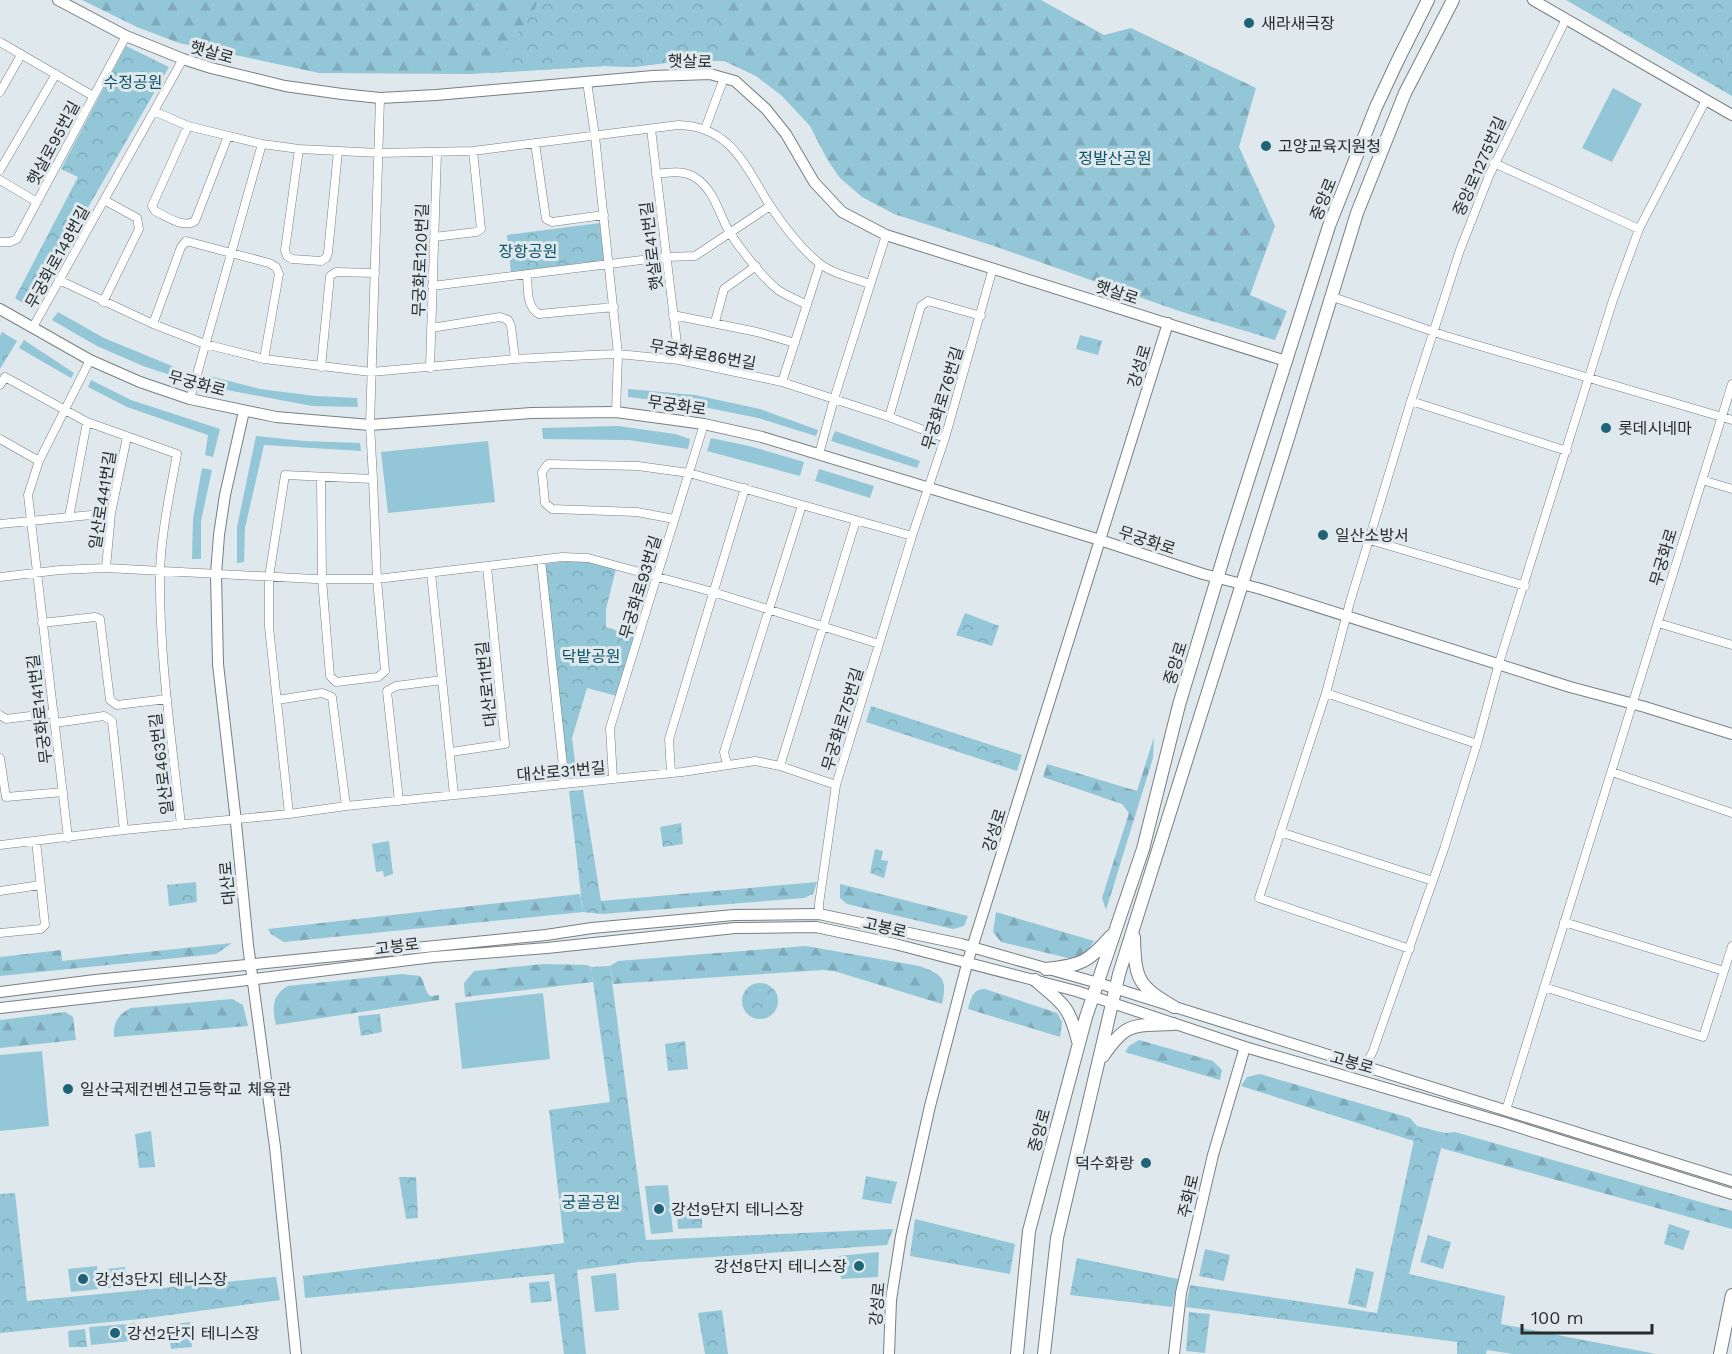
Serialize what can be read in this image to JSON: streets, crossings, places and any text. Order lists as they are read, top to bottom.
{
  "streets": {
    "main road": [
      "햇살로",
      "중앙로",
      "강성로",
      "무궁화로",
      "대산로",
      "고봉로",
      "주화로"
    ],
    "street": [
      "햇살로95번길",
      "중앙로1275번길",
      "햇살로41번길",
      "무궁화로148번길",
      "무궁화로120번길",
      "무궁화로86번길",
      "무궁화로76번길",
      "일산로441번길",
      "무궁화로93번길",
      "대산로11번길",
      "무궁화로141번길",
      "무궁화로75번길",
      "일산로463번길",
      "대산로31번길"
    ]
  },
  "crossings": [
    ["햇살로", "햇살로95번길"],
    ["햇살로", "중앙로"],
    ["햇살로", "무궁화로148번길"],
    ["햇살로", "강성로"],
    ["햇살로", "무궁화로76번길"],
    ["중앙로", "무궁화로"],
    ["중앙로", "고봉로"],
    ["햇살로41번길", "무궁화로86번길"],
    ["무궁화로148번길", "무궁화로"],
    ["무궁화로86번길", "무궁화로76번길"],
    ["강성로", "무궁화로"],
    ["강성로", "고봉로"],
    ["무궁화로", "무궁화로76번길"],
    ["무궁화로", "무궁화로93번길"],
    ["무궁화로", "무궁화로141번길"],
    ["무궁화로", "무궁화로75번길"],
    ["무궁화로", "대산로"],
    ["무궁화로76번길", "무궁화로75번길"],
    ["일산로441번길", "무궁화로141번길"],
    ["일산로441번길", "대산로"],
    ["무궁화로93번길", "대산로31번길"],
    ["무궁화로141번길", "일산로463번길"],
    ["무궁화로75번길", "대산로31번길"],
    ["무궁화로75번길", "고봉로"],
    ["일산로463번길", "대산로31번길"],
    ["일산로463번길", "대산로"],
    ["대산로31번길", "대산로"],
    ["대산로", "고봉로"],
    ["고봉로", "주화로"]
  ],
  "parks": [
    "수정공원",
    "정발산공원",
    "장항공원",
    "닥밭공원",
    "궁골공원"
  ],
  "places": [
    "새라새극장",
    "고양교육지원청",
    "롯데시네마",
    "일산소방서",
    "일산국제컨벤션고등학교 체육관",
    "덕수화랑",
    "강선9단지 테니스장",
    "강선8단지 테니스장",
    "강선3단지 테니스장",
    "강선2단지 테니스장"
  ],
  "scale_bar": "100 m"
}
